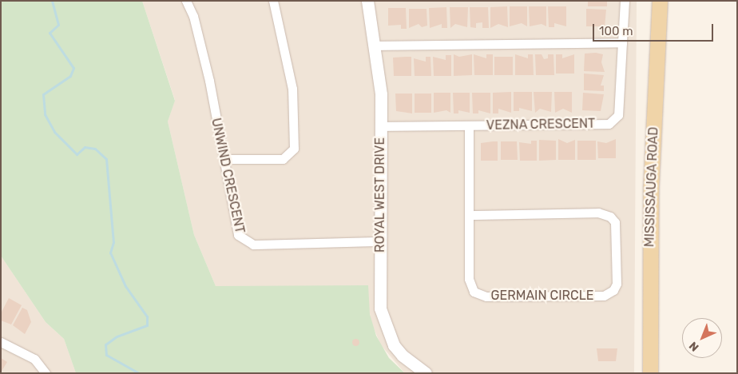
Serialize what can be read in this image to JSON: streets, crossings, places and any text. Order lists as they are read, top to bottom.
{
  "streets": {
    "main road": ["MISSISSAUGA ROAD"],
    "street": [
      "VEZNA CRESCENT",
      "UNWIND CRESCENT",
      "ROYAL WEST DRIVE",
      "GERMAIN CIRCLE"
    ]
  },
  "crossings": [
    ["VEZNA CRESCENT", "ROYAL WEST DRIVE"],
    ["VEZNA CRESCENT", "GERMAIN CIRCLE"],
    ["UNWIND CRESCENT", "ROYAL WEST DRIVE"]
  ],
  "scale_bar": "100 m",
  "north": "bottom left"
}
